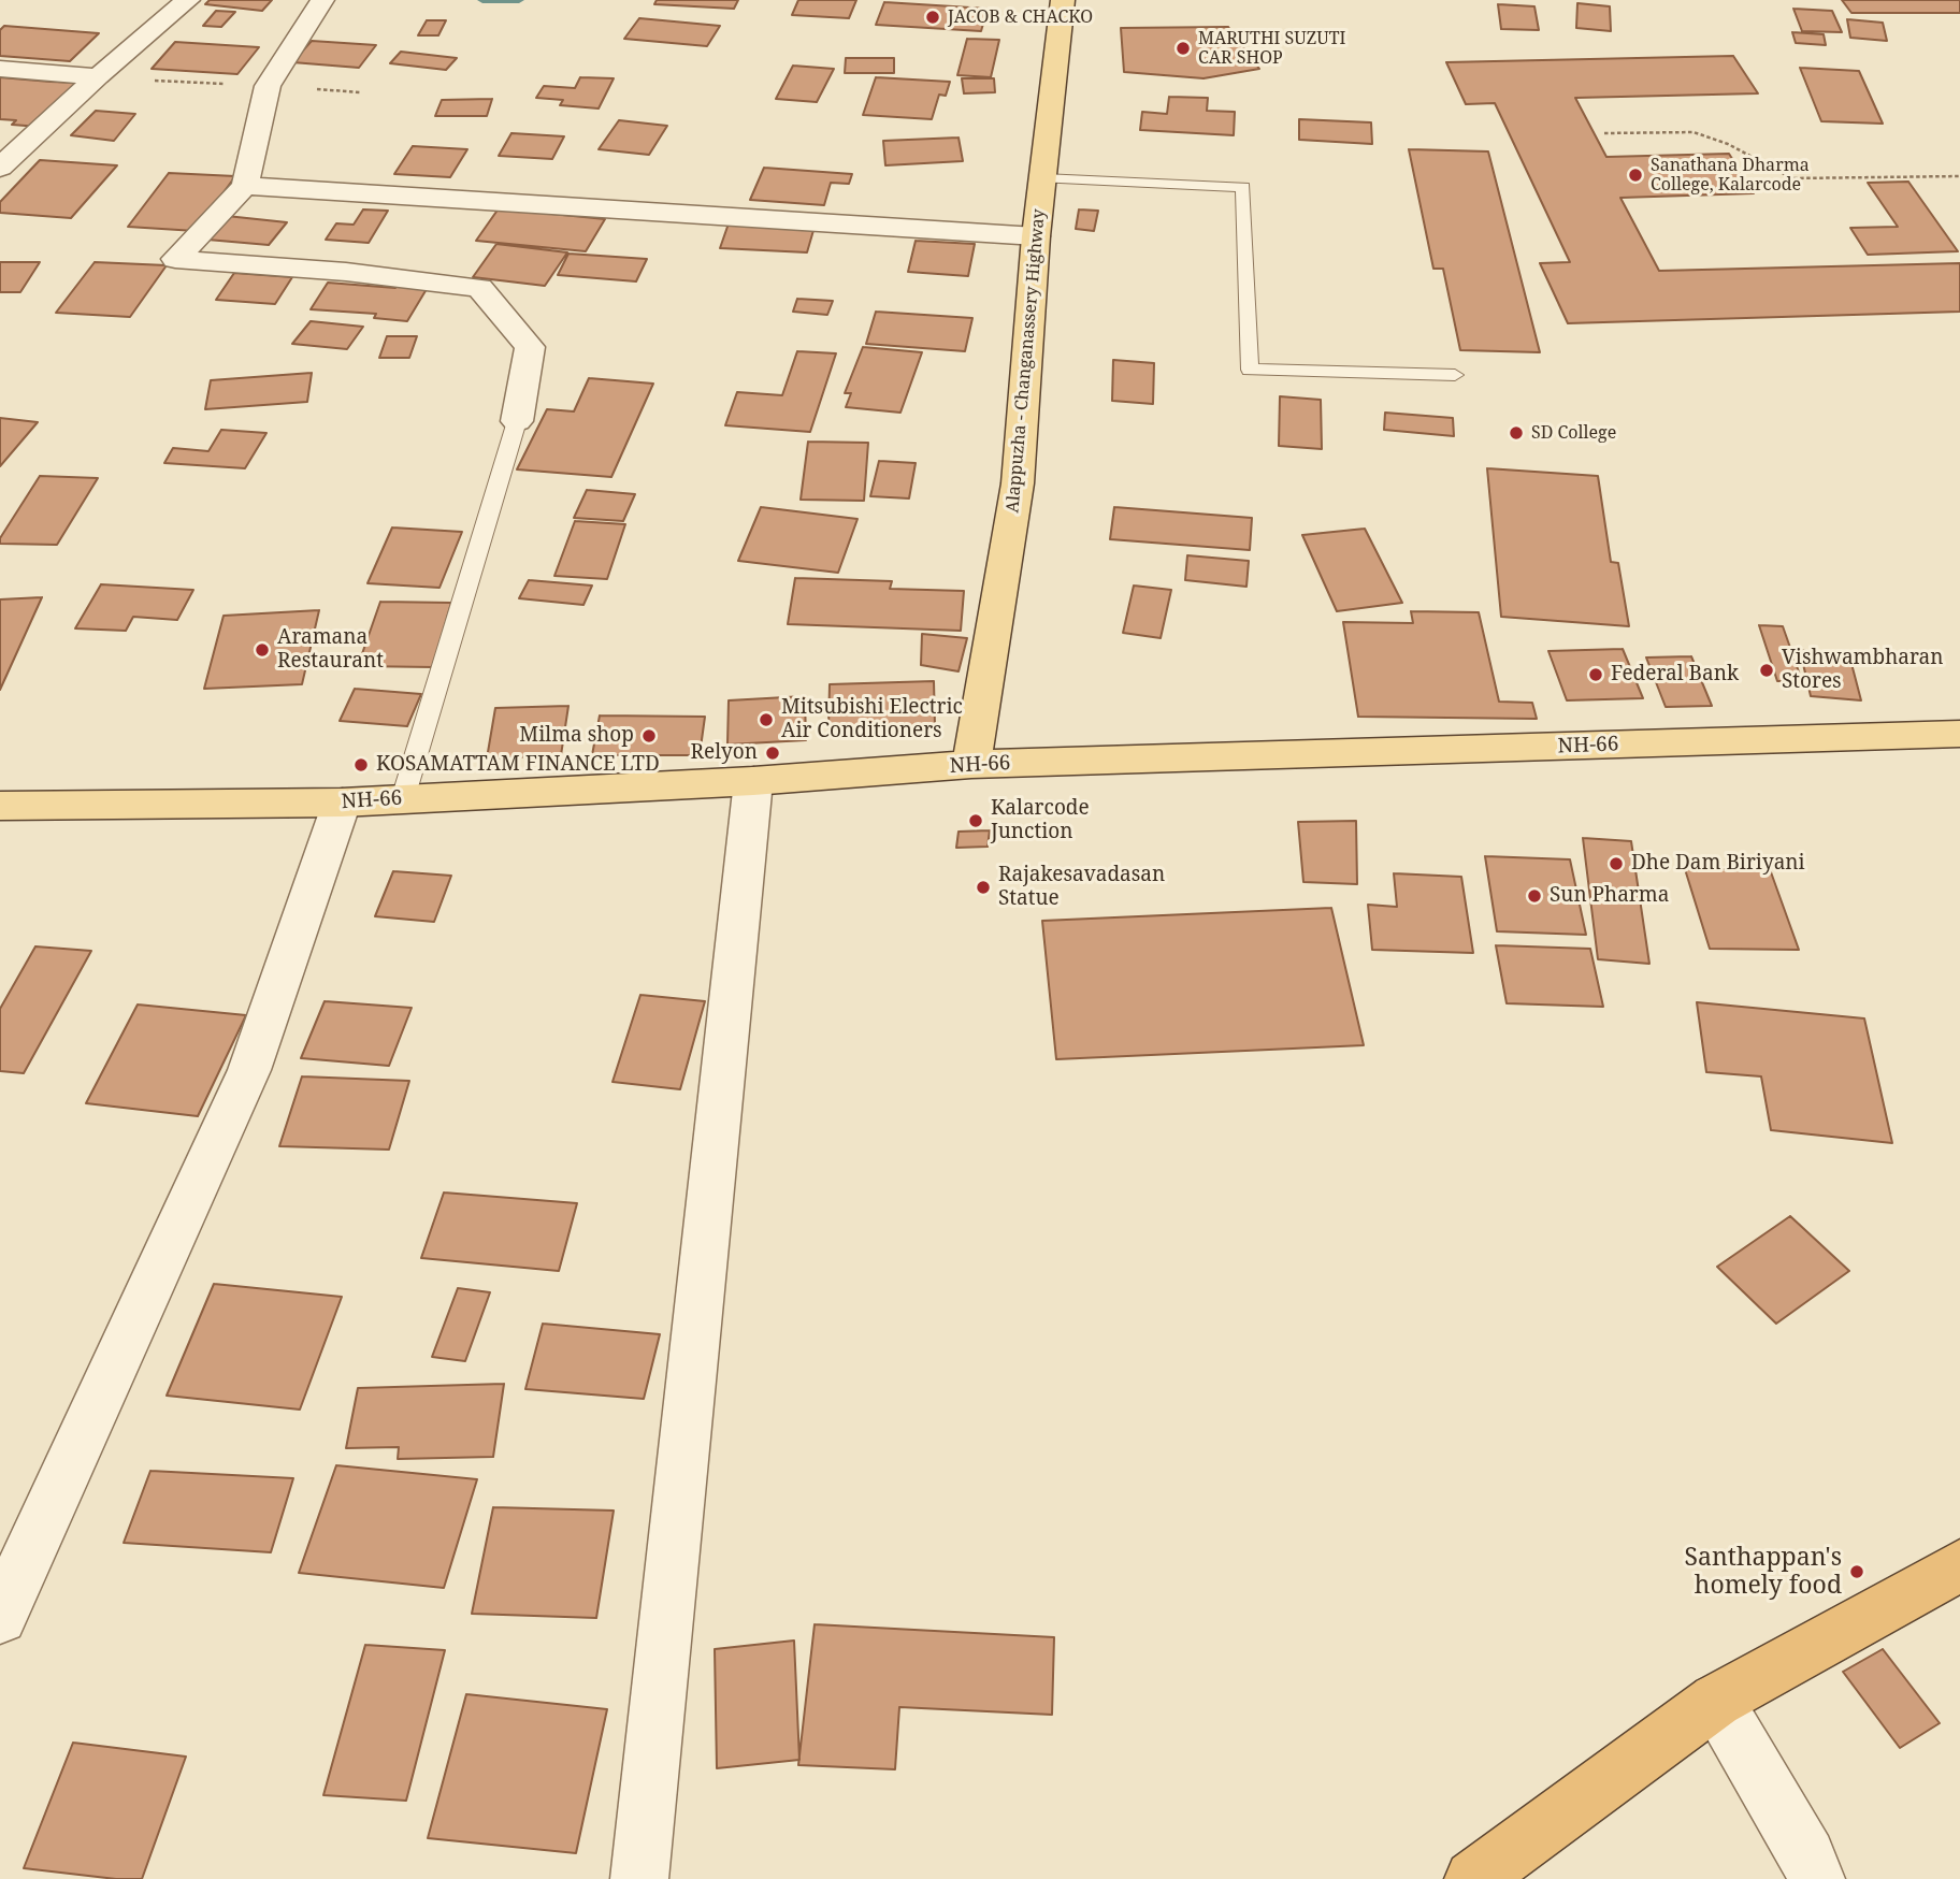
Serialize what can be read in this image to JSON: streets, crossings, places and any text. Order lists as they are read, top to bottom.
{
  "streets": {
    "main road": ["Alappuzha - Changanassery Highway", "NH-66"]
  },
  "crossings": [
    ["Alappuzha - Changanassery Highway", "NH-66"]
  ],
  "places": [
    "JACOB & CHACKO",
    "MARUTHI SUZUTI CAR SHOP",
    "Sanathana Dharma College, Kalarcode",
    "SD College",
    "Aramana Restaurant",
    "Vishwambharan Stores",
    "Federal Bank",
    "Mitsubishi Electric Air Conditioners",
    "Milma shop",
    "Relyon",
    "KOSAMATTAM FINANCE LTD",
    "Kalarcode Junction",
    "Dhe Dam Biriyani",
    "Rajakesavadasan Statue",
    "Sun Pharma",
    "Santhappan's homely food"
  ]
}
